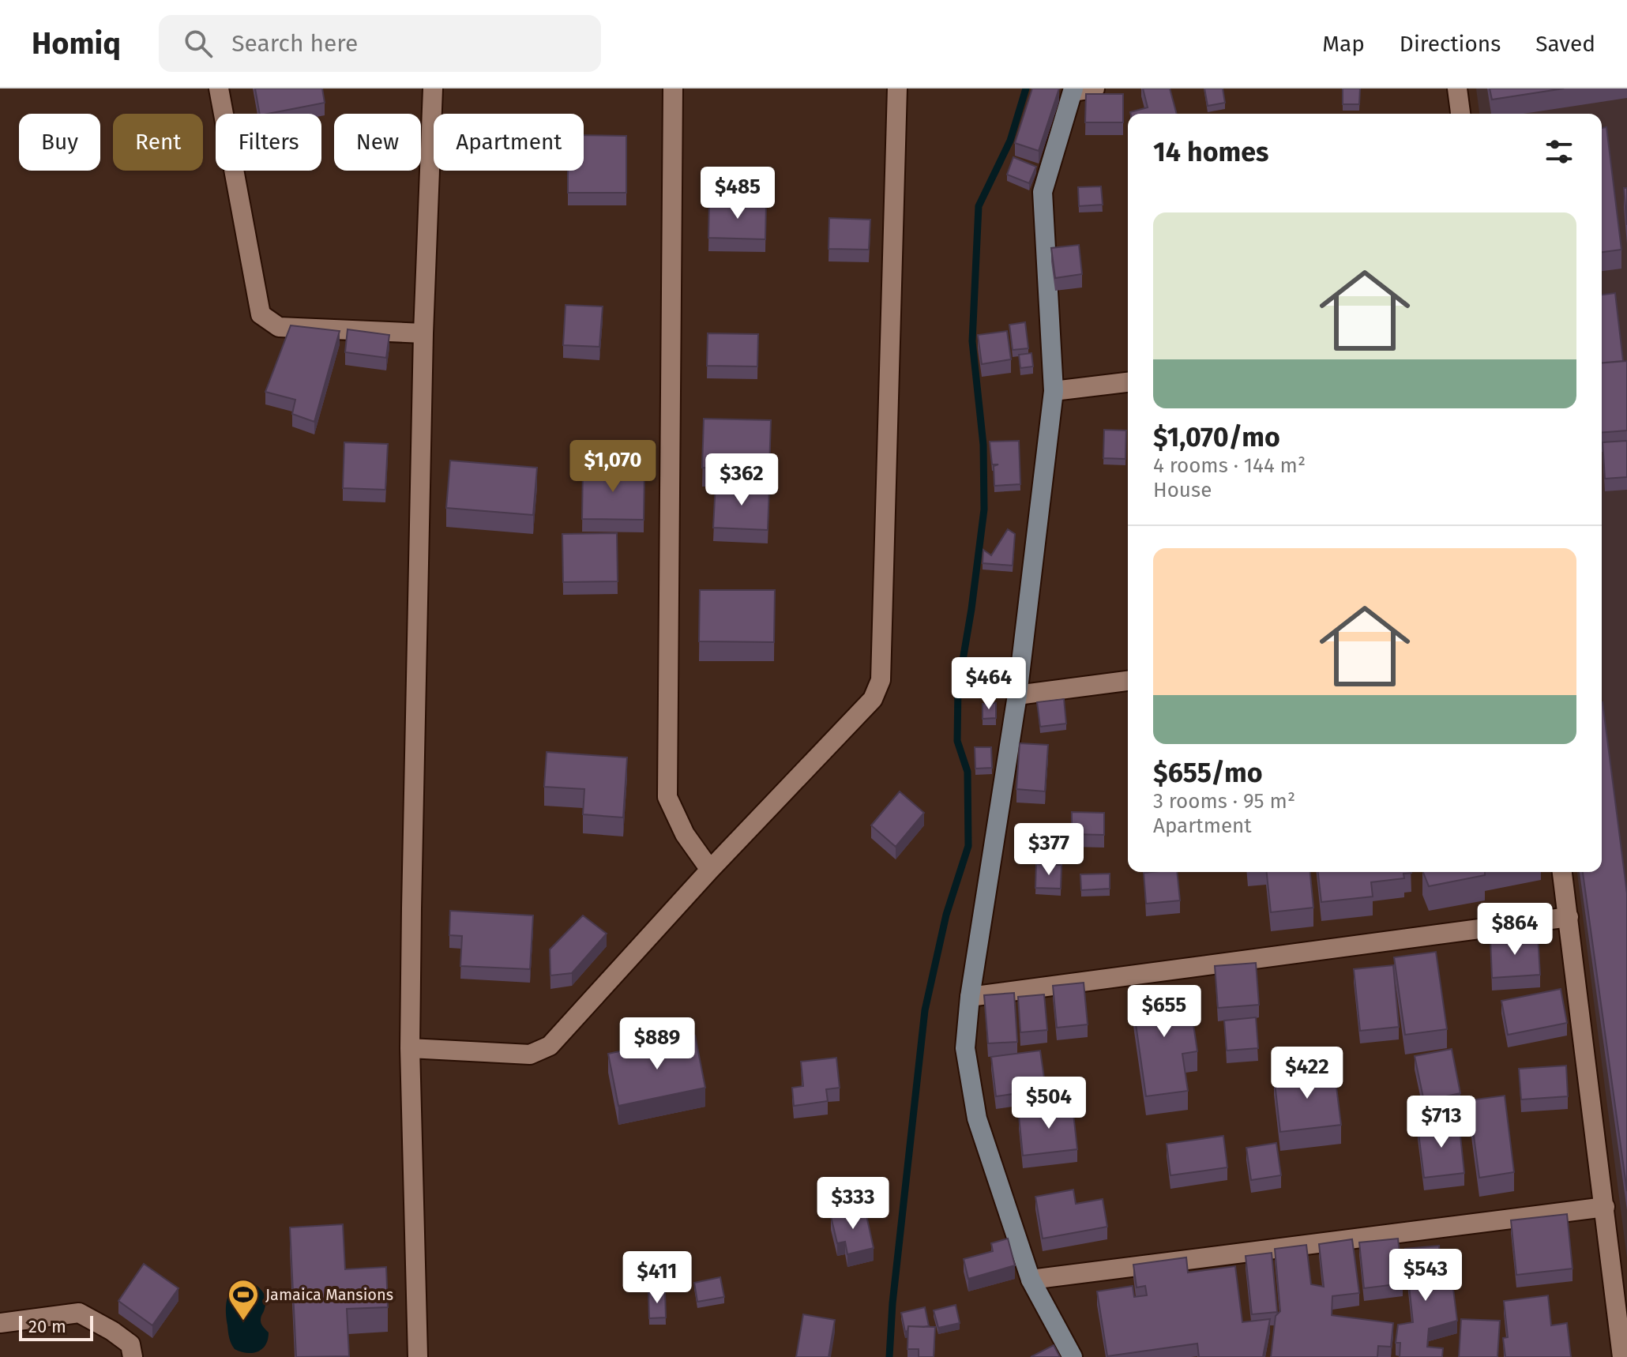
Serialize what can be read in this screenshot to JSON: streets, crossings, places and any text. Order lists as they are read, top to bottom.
{
  "places": {
    "sports": ["Jamaica Mansions"]
  },
  "scale_bar": "20 m",
  "page": {
    "header": "Homiq",
    "search": "Search here",
    "nav": ["Map", "Directions", "Saved"],
    "chip": [
      "Buy",
      "Rent",
      "Filters",
      "New",
      "Apartment"
    ],
    "heading": "14 homes",
    "price": [
      "$485",
      "$1,070",
      "$362",
      "$464",
      "$377",
      "$864",
      "$655",
      "$889",
      "$422",
      "$504",
      "$713",
      "$333",
      "$543",
      "$411"
    ],
    "list": [
      {
        "name": "$1,070/mo",
        "note": "4 rooms · 144 m² · House"
      },
      {
        "name": "$655/mo",
        "note": "3 rooms · 95 m² · Apartment"
      }
    ],
    "scale": "20 m"
  }
}
